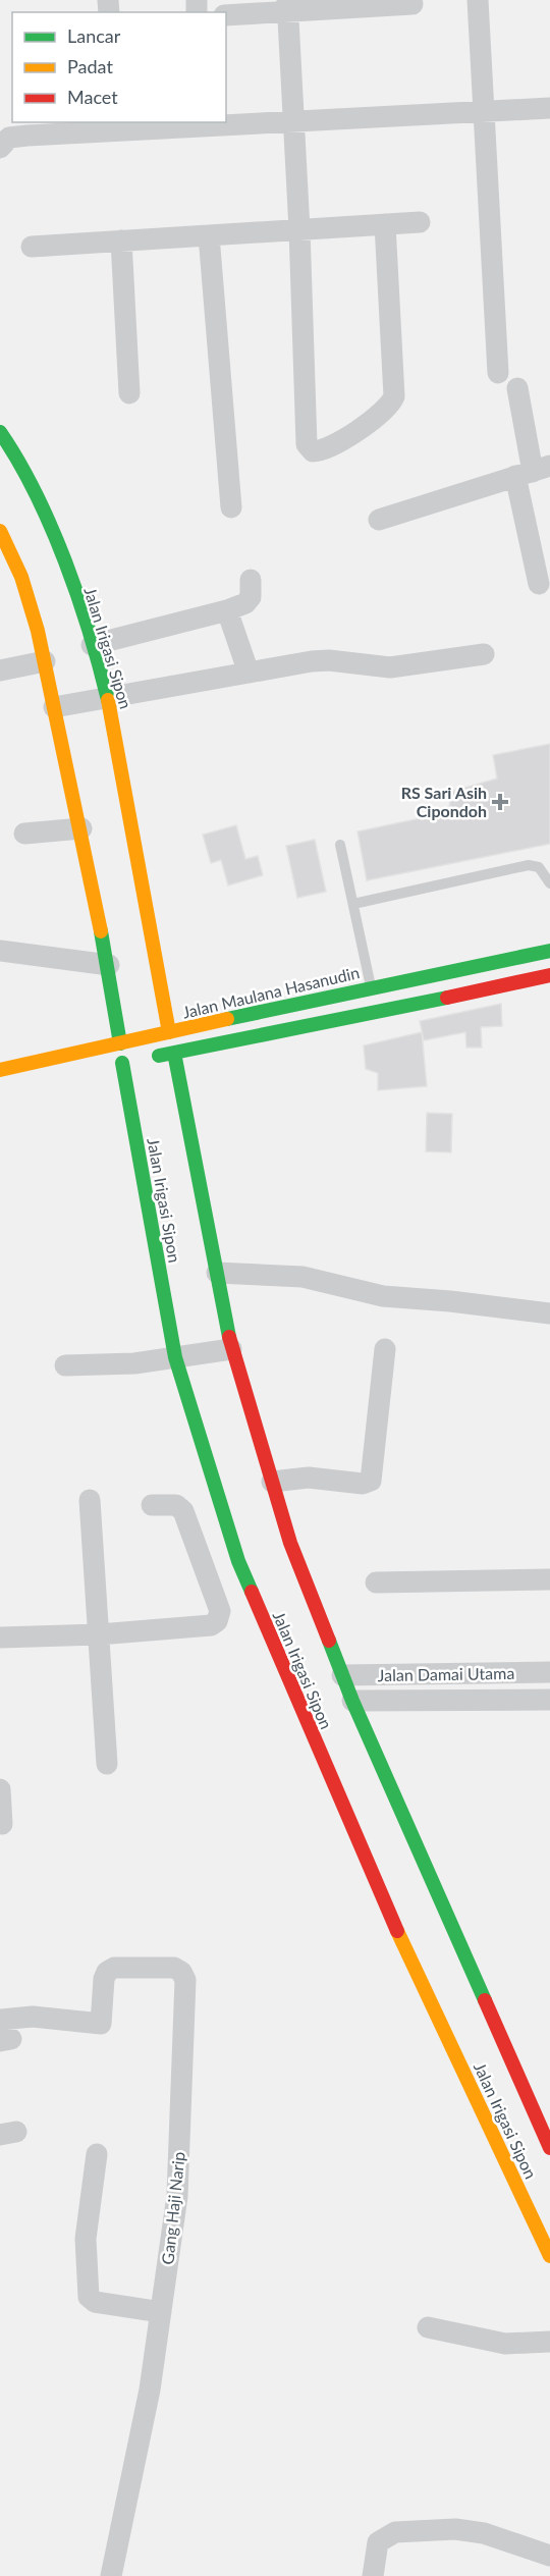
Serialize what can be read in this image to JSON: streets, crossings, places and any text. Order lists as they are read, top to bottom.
{
  "streets": {
    "street": [
      "Jalan Irigasi Sipon",
      "Jalan Maulana Hasanudin",
      "Jalan Damai Utama",
      "Gang Haji Narip"
    ]
  },
  "crossings": [
    ["Jalan Irigasi Sipon", "Jalan Maulana Hasanudin"],
    ["Jalan Irigasi Sipon", "Jalan Damai Utama"]
  ],
  "places": {
    "health": ["RS Sari Asih Cipondoh"]
  },
  "legend": ["Lancar", "Padat", "Macet"]
}
